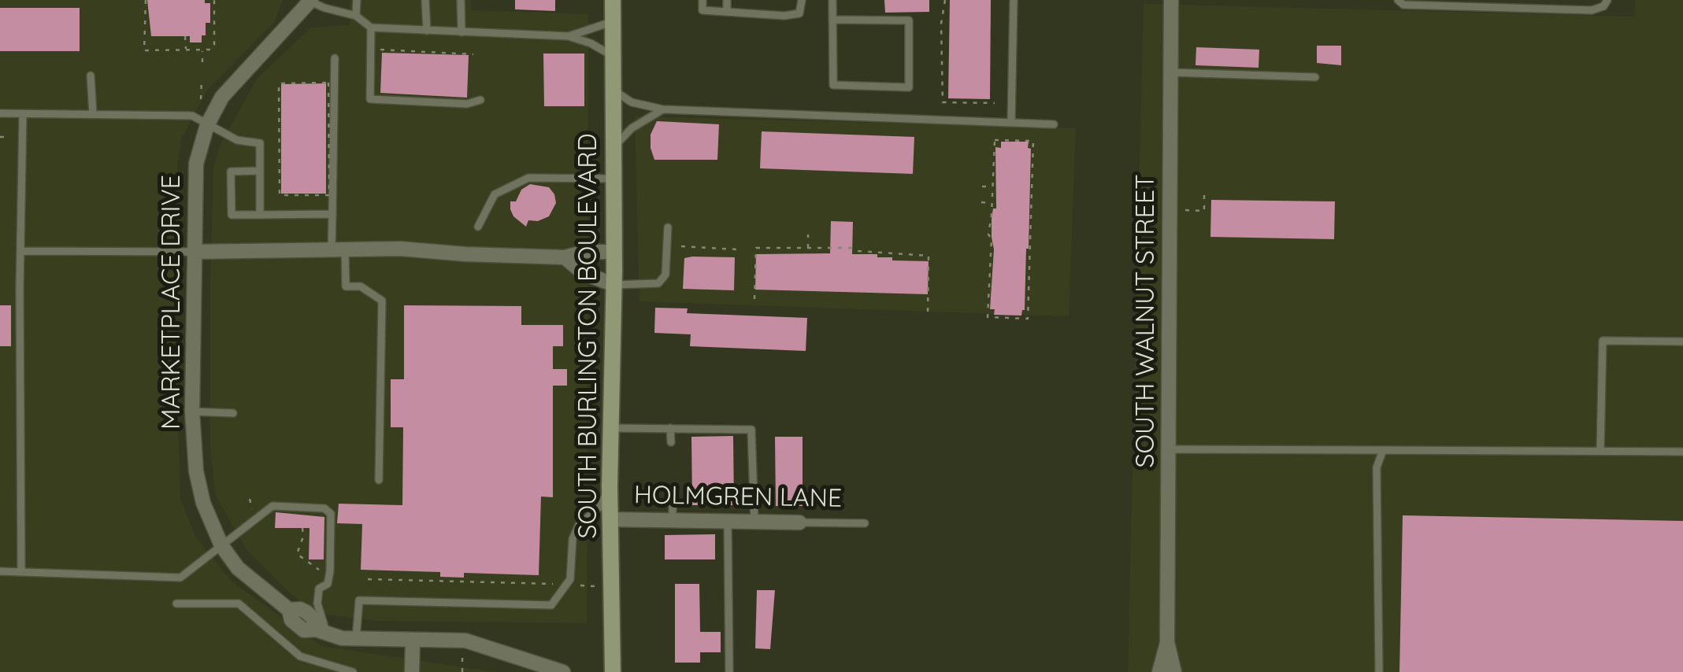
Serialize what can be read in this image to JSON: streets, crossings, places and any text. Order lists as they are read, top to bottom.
{
  "streets": {
    "main road": ["SOUTH BURLINGTON BOULEVARD"],
    "street": ["MARKETPLACE DRIVE", "SOUTH WALNUT STREET", "HOLMGREN LANE"]
  },
  "crossings": [
    ["SOUTH BURLINGTON BOULEVARD", "HOLMGREN LANE"]
  ]
}
